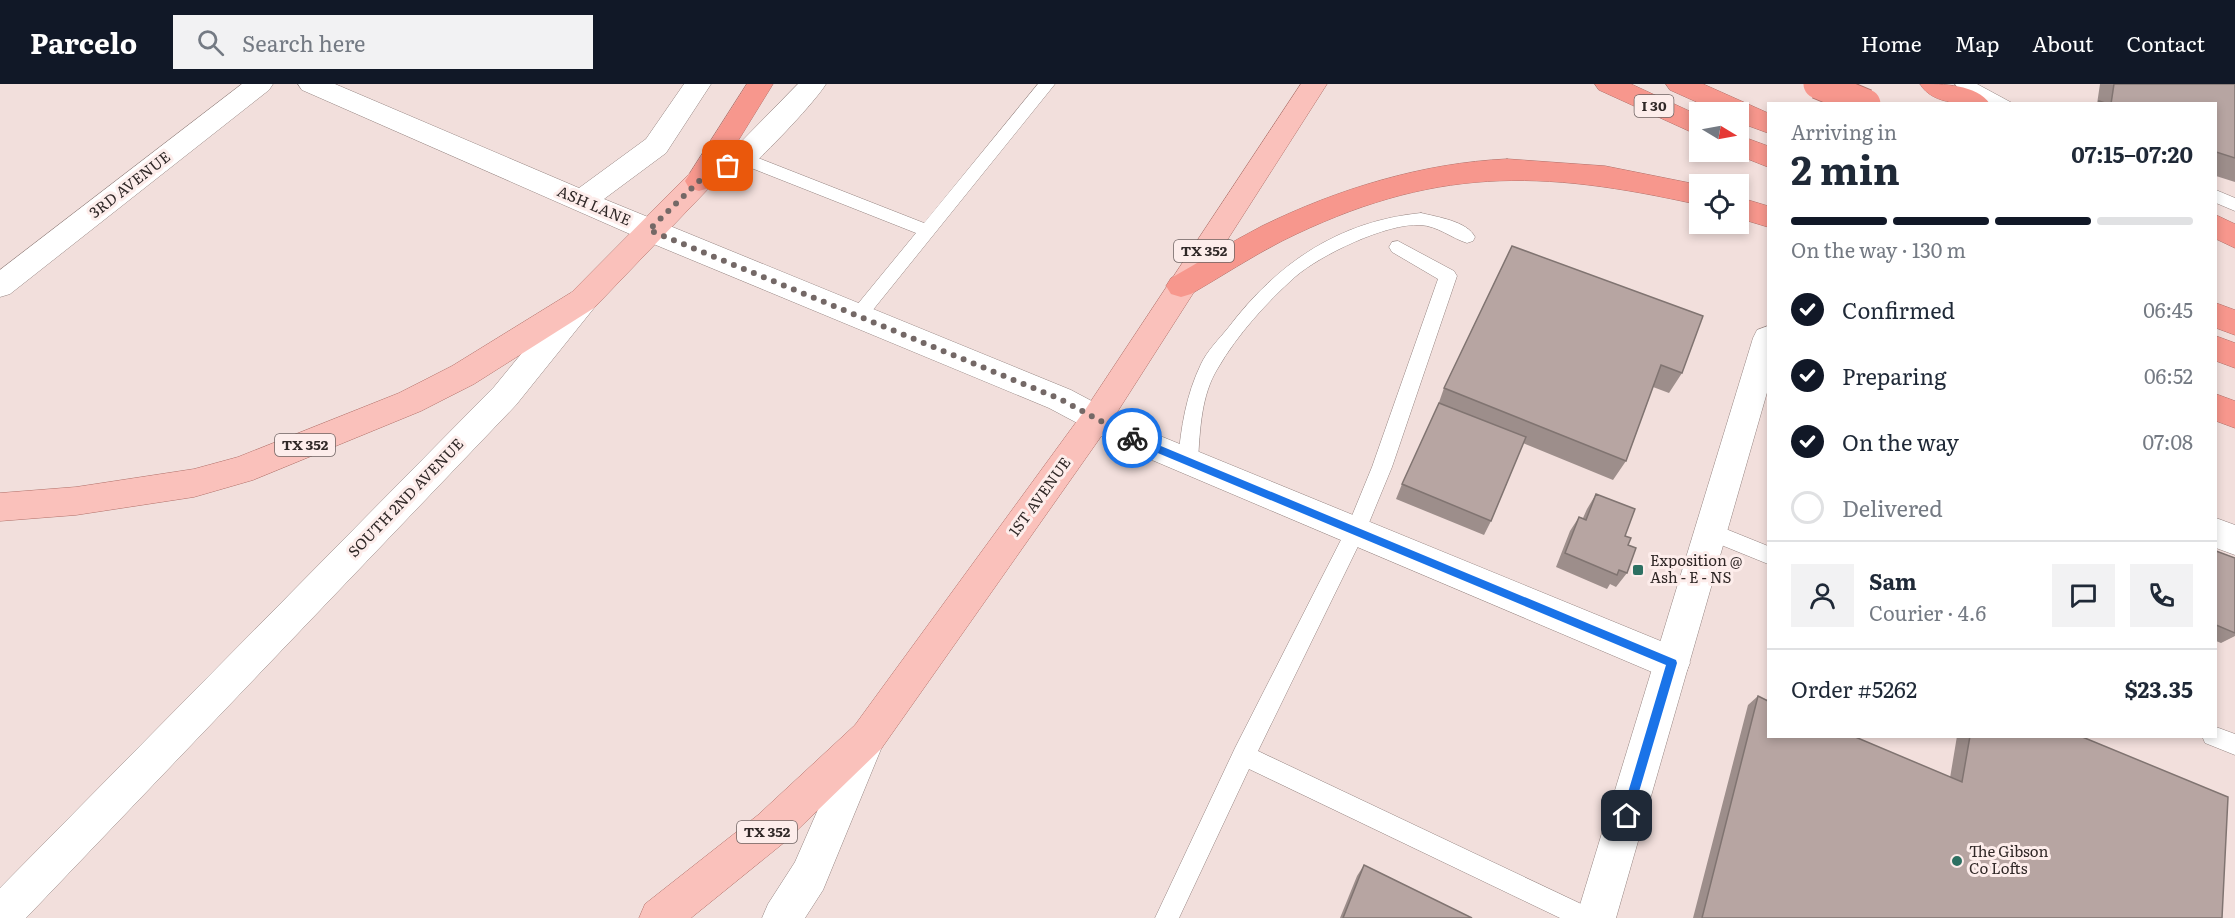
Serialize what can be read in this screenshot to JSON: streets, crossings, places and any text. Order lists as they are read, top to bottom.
{
  "streets": {
    "highway": ["I 30"],
    "main road": ["TX 352", "1ST AVENUE", "SOUTH 2ND AVENUE"],
    "street": ["3RD AVENUE", "ASH LANE"]
  },
  "crossings": [
    ["ASH LANE", "1ST AVENUE"],
    ["ASH LANE", "SOUTH 2ND AVENUE"],
    ["TX 352", "1ST AVENUE"],
    ["TX 352", "SOUTH 2ND AVENUE"]
  ],
  "places": {
    "transit": ["Exposition @ Ash - E - NS"],
    "other": ["The Gibson Co Lofts"]
  },
  "north": "right",
  "page": {
    "header": "Parcelo",
    "search": "Search here",
    "nav": [
      "Home",
      "Map",
      "About",
      "Contact"
    ],
    "heading": ["2 min", "Arriving in", "07:15–07:20"],
    "panel": [
      "Sam",
      "Courier · 4.6",
      "Order #5262",
      "$23.35"
    ],
    "bar": "On the way · 130 m",
    "list": [
      ["Confirmed", "06:45"],
      ["Preparing", "06:52"],
      ["On the way", "07:08"],
      "Delivered"
    ]
  }
}
